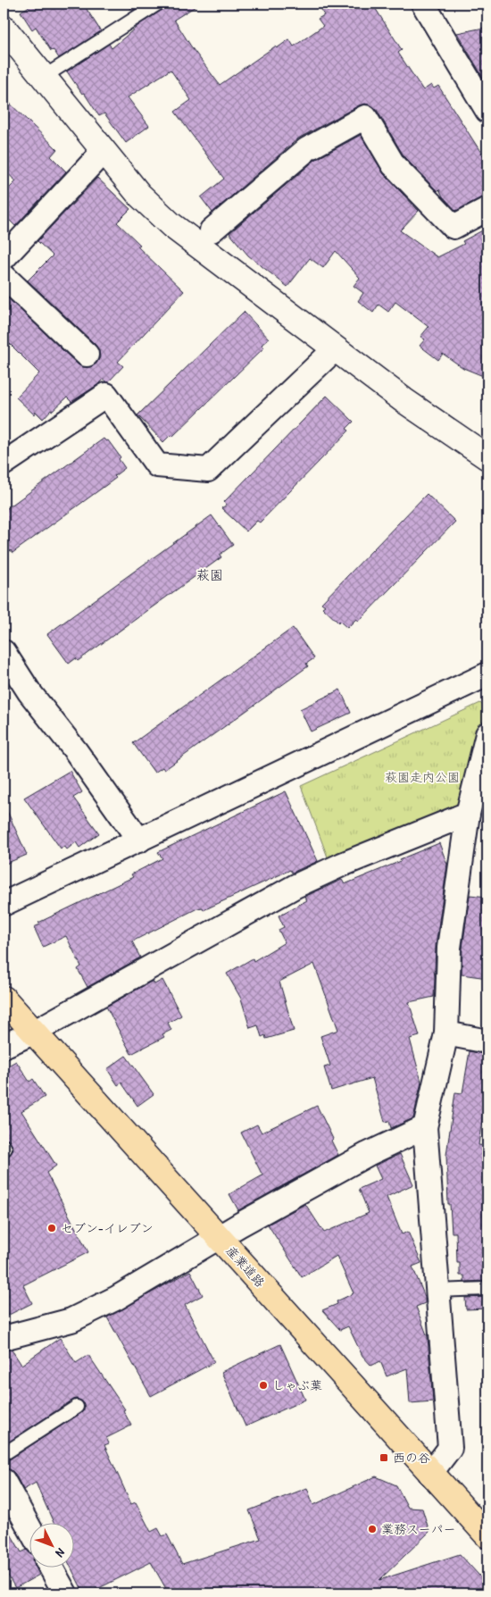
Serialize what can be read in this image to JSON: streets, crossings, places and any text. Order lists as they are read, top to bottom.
{
  "streets": {
    "main road": ["産業道路"]
  },
  "districts": ["萩園"],
  "parks": ["萩園走内公園"],
  "places": {
    "other": ["セブン-イレブン", "しゃぶ葉", "業務スーパー"],
    "transit": ["西の谷"]
  },
  "north": "bottom right"
}
